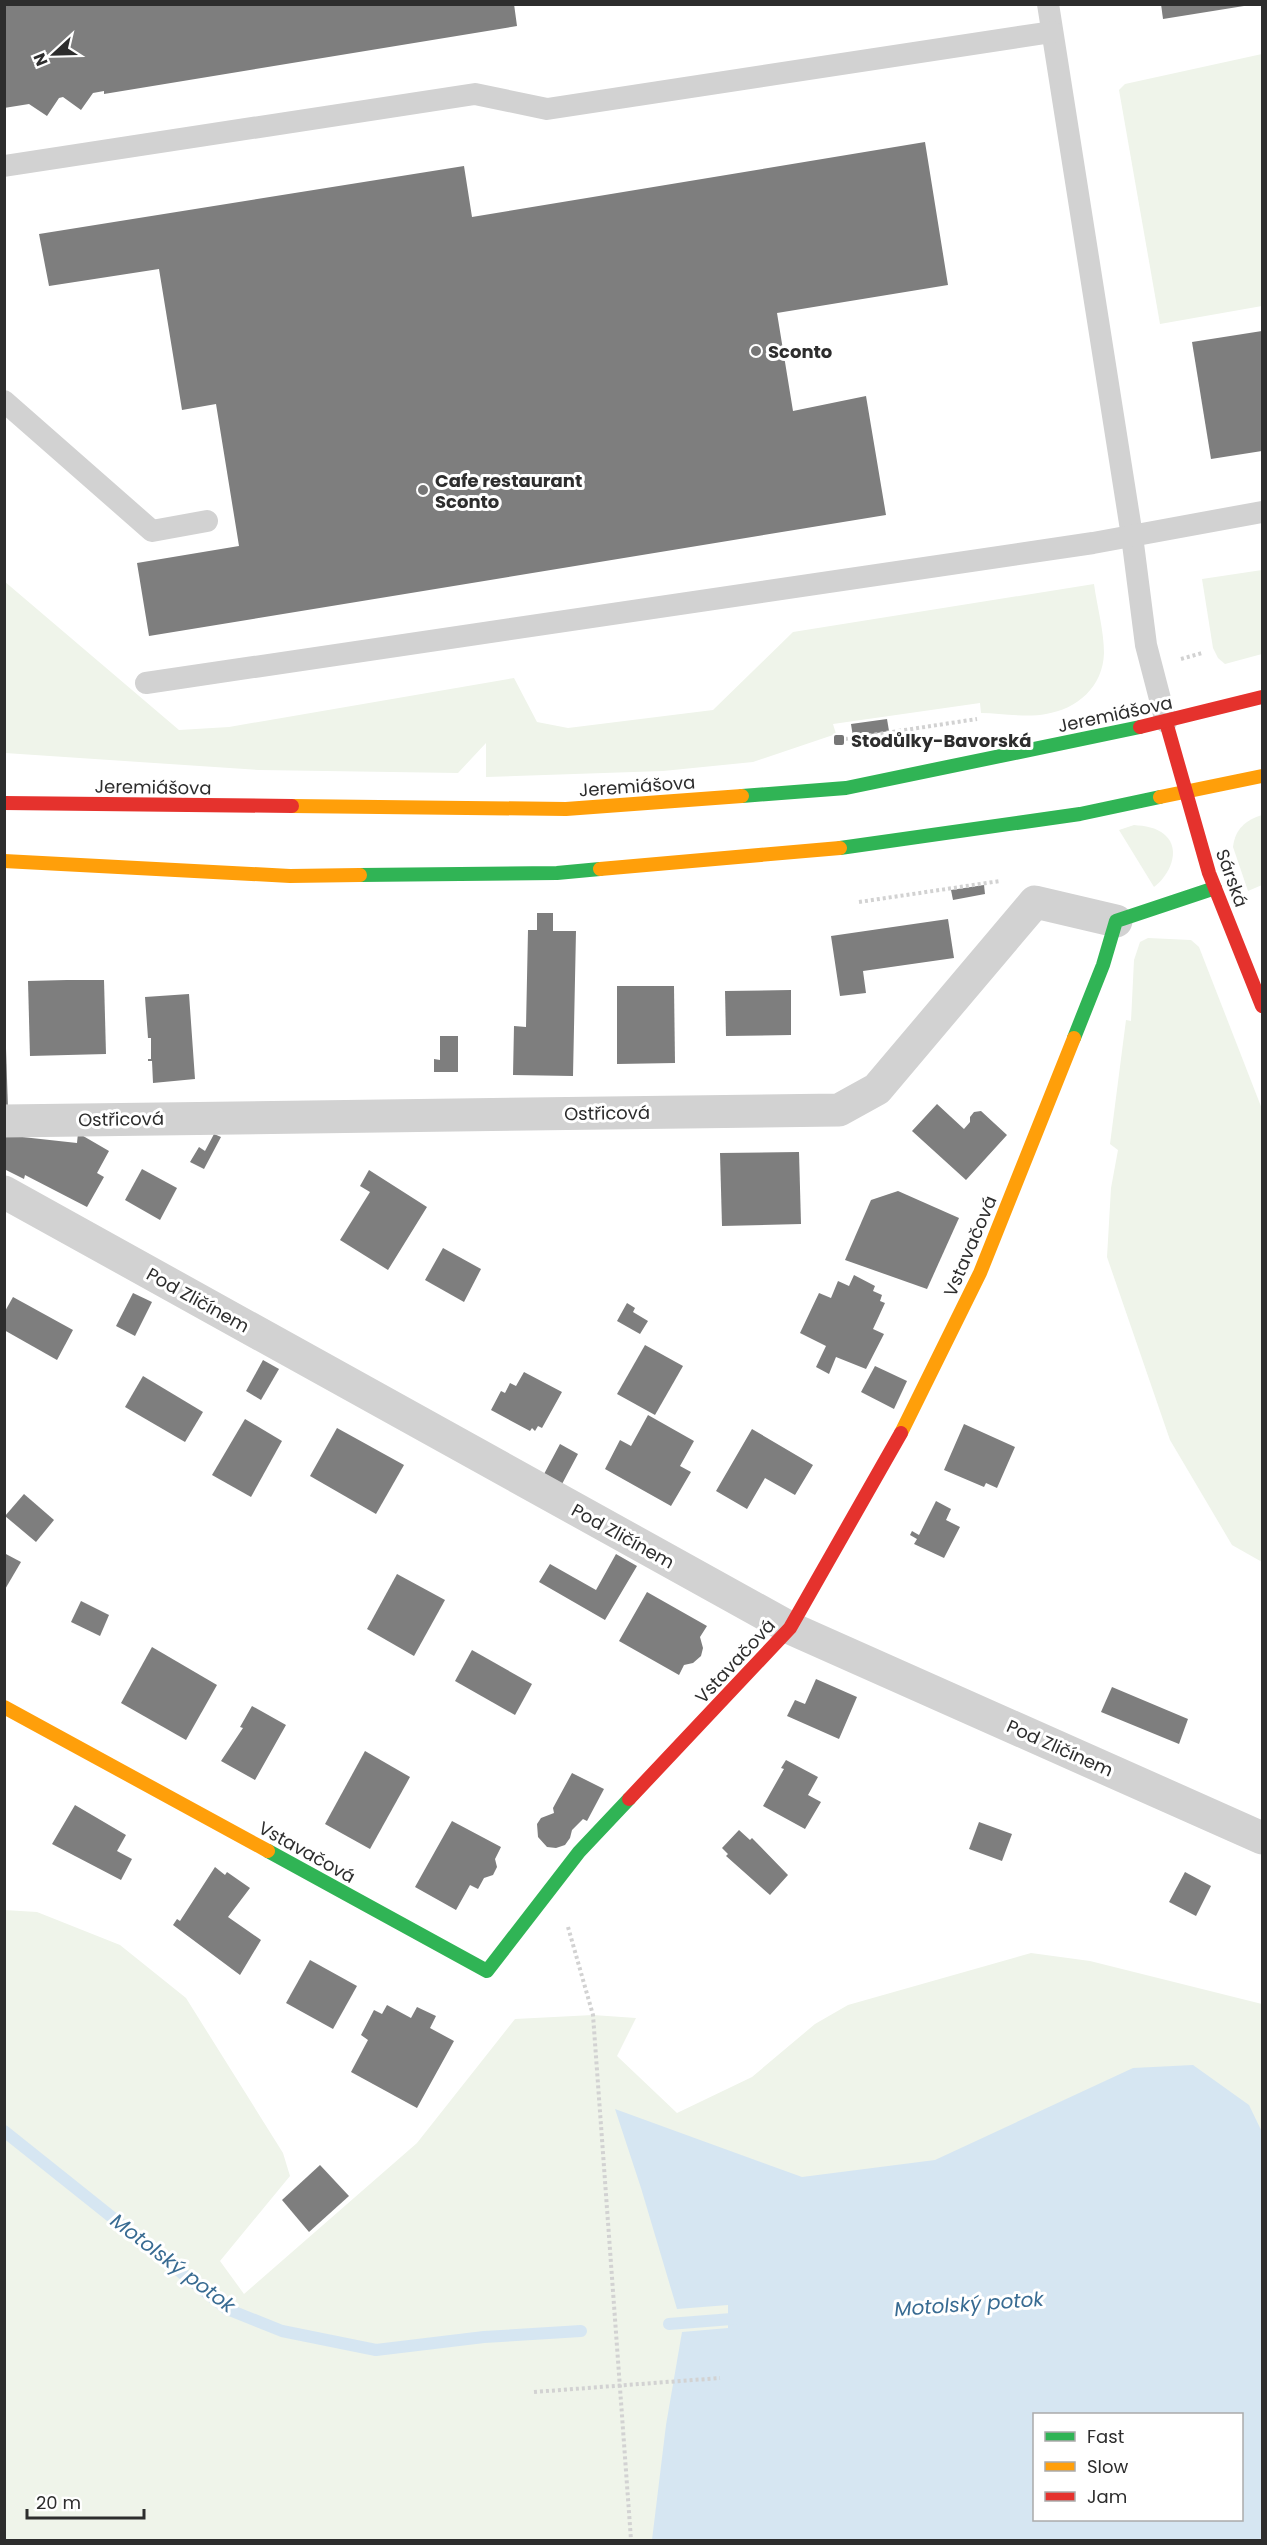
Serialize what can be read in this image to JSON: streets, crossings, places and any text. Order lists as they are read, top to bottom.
{
  "streets": {
    "main road": ["Jeremiášova", "Sárská", "Vstavačová"],
    "street": ["Ostřicová", "Pod Zličínem"]
  },
  "crossings": [
    ["Jeremiášova", "Sárská"],
    ["Ostřicová", "Vstavačová"],
    ["Vstavačová", "Pod Zličínem"]
  ],
  "water": ["Motolský potok"],
  "places": {
    "other": ["Sconto", "Cafe restaurant Sconto"],
    "transit": ["Stodůlky-Bavorská"]
  },
  "legend": ["Fast", "Slow", "Jam"],
  "scale_bar": "20 m",
  "north": "left"
}
